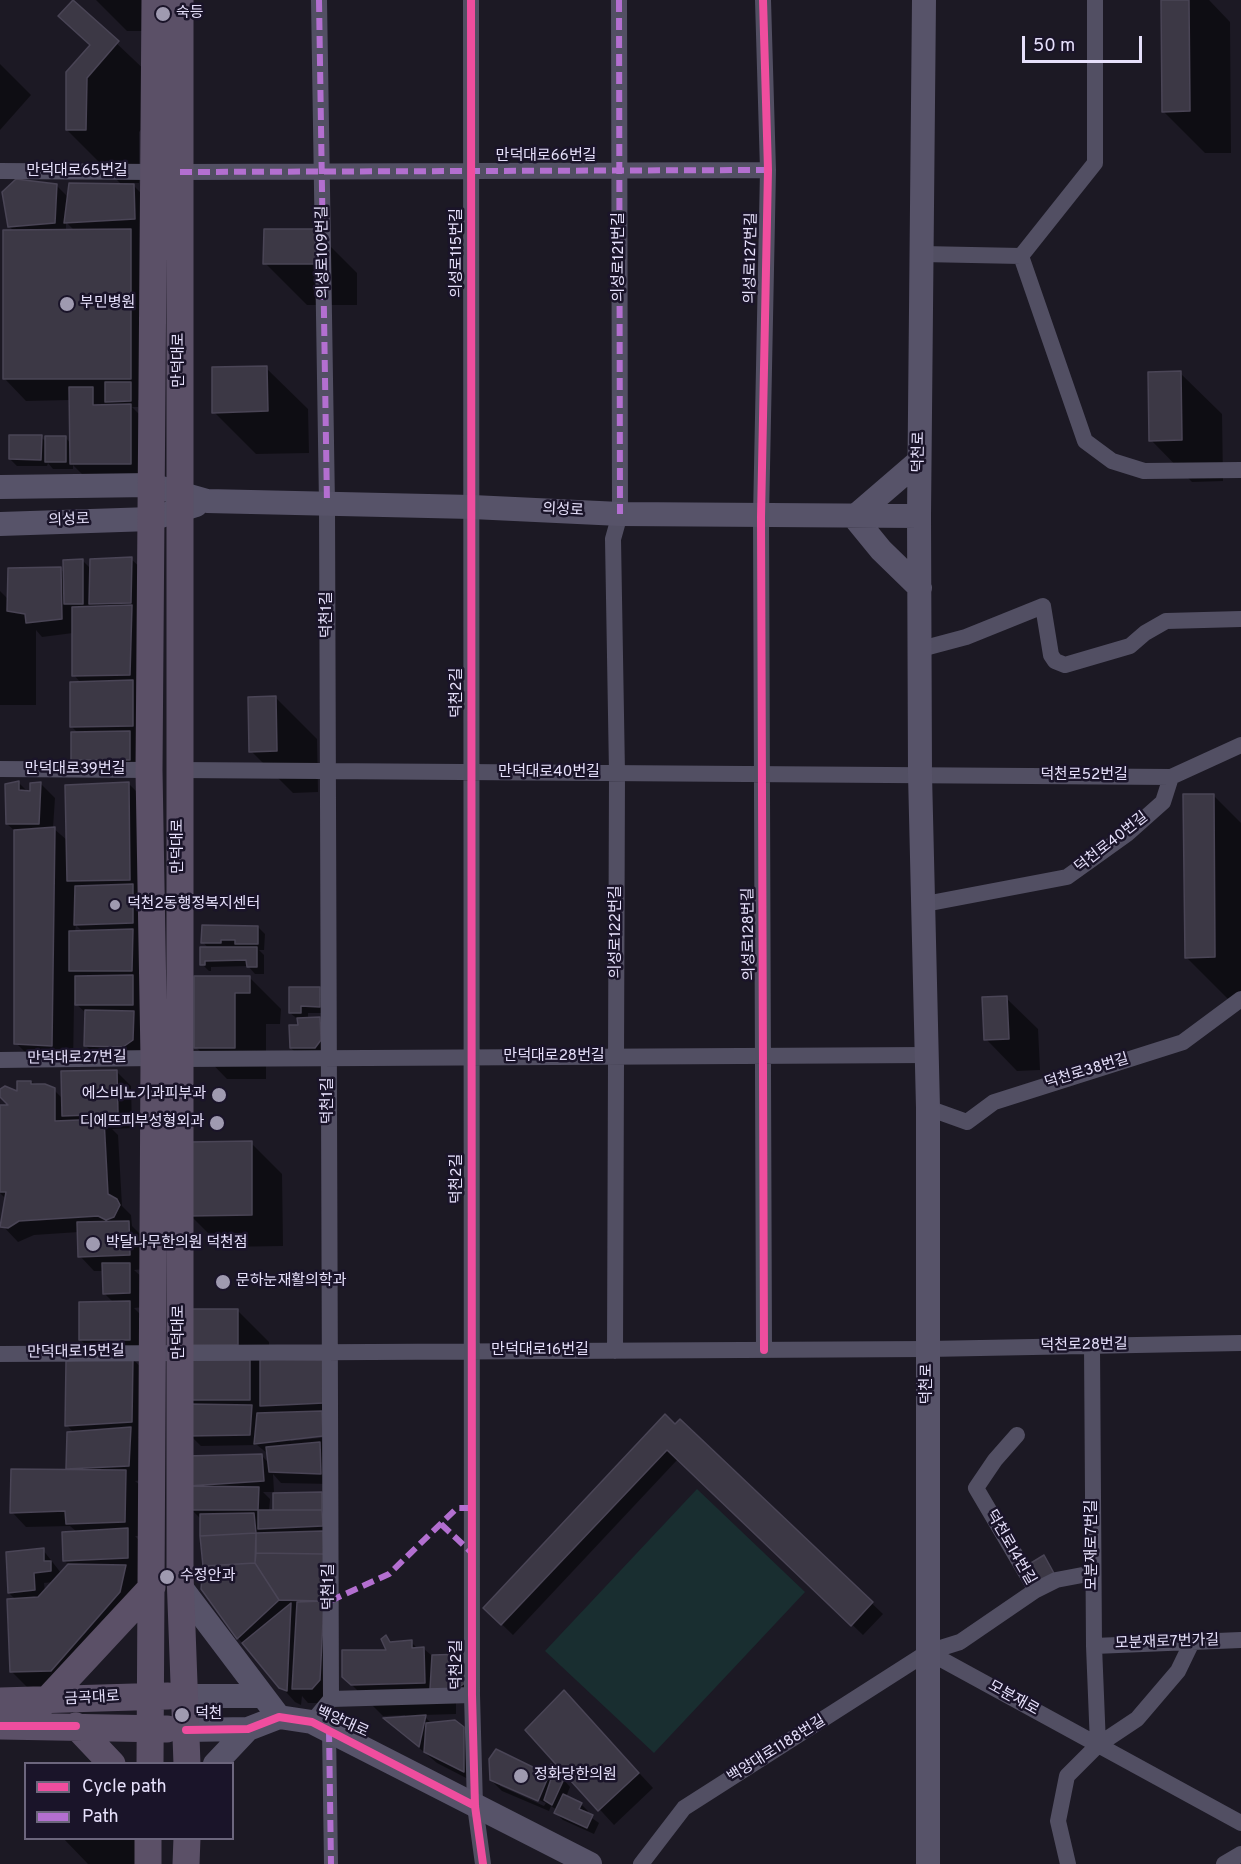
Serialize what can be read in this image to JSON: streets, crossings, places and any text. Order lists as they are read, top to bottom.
{
  "streets": {
    "main road": [
      "만덕대로",
      "덕천로",
      "의성로",
      "금곡대로",
      "백양대로"
    ],
    "street": [
      "만덕대로66번길",
      "만덕대로65번길",
      "의성로109번길",
      "의성로115번길",
      "의성로121번길",
      "의성로127번길",
      "덕천1길",
      "덕천2길",
      "만덕대로39번길",
      "만덕대로40번길",
      "덕천로52번길",
      "덕천로40번길",
      "의성로122번길",
      "의성로128번길",
      "만덕대로28번길",
      "만덕대로27번길",
      "덕천로38번길",
      "덕천로28번길",
      "만덕대로16번길",
      "만덕대로15번길",
      "모분재로7번길",
      "덕천로14번길",
      "모분재로7번가길",
      "모분재로",
      "백양대로1188번길"
    ]
  },
  "crossings": [
    ["만덕대로66번길", "만덕대로65번길"],
    ["만덕대로66번길", "의성로109번길"],
    ["만덕대로66번길", "의성로115번길"],
    ["만덕대로66번길", "의성로121번길"],
    ["만덕대로66번길", "의성로127번길"],
    ["만덕대로66번길", "만덕대로"],
    ["만덕대로65번길", "만덕대로"],
    ["의성로109번길", "의성로"],
    ["의성로109번길", "덕천1길"],
    ["의성로115번길", "의성로"],
    ["의성로115번길", "덕천2길"],
    ["의성로121번길", "의성로"],
    ["의성로121번길", "의성로122번길"],
    ["의성로127번길", "의성로"],
    ["의성로127번길", "의성로128번길"],
    ["만덕대로", "의성로"],
    ["만덕대로", "만덕대로39번길"],
    ["만덕대로", "만덕대로40번길"],
    ["만덕대로", "만덕대로28번길"],
    ["만덕대로", "만덕대로27번길"],
    ["만덕대로", "만덕대로16번길"],
    ["만덕대로", "만덕대로15번길"],
    ["만덕대로", "금곡대로"],
    ["덕천로", "의성로"],
    ["덕천로", "만덕대로40번길"],
    ["덕천로", "덕천로52번길"],
    ["덕천로", "덕천로40번길"],
    ["덕천로", "만덕대로28번길"],
    ["덕천로", "덕천로38번길"],
    ["덕천로", "덕천로28번길"],
    ["덕천로", "만덕대로16번길"],
    ["덕천로", "덕천로14번길"],
    ["덕천로", "모분재로"],
    ["덕천로", "백양대로1188번길"],
    ["의성로", "덕천1길"],
    ["의성로", "덕천2길"],
    ["의성로", "의성로122번길"],
    ["의성로", "의성로128번길"],
    ["덕천1길", "만덕대로40번길"],
    ["덕천1길", "만덕대로28번길"],
    ["덕천1길", "만덕대로16번길"],
    ["덕천2길", "만덕대로40번길"],
    ["덕천2길", "만덕대로28번길"],
    ["덕천2길", "만덕대로16번길"],
    ["덕천2길", "백양대로"],
    ["만덕대로40번길", "덕천로52번길"],
    ["만덕대로40번길", "의성로122번길"],
    ["만덕대로40번길", "의성로128번길"],
    ["덕천로52번길", "덕천로40번길"],
    ["의성로122번길", "만덕대로28번길"],
    ["의성로122번길", "만덕대로16번길"],
    ["의성로128번길", "만덕대로28번길"],
    ["의성로128번길", "만덕대로16번길"],
    ["만덕대로28번길", "만덕대로27번길"],
    ["덕천로28번길", "만덕대로16번길"],
    ["덕천로28번길", "모분재로7번길"],
    ["만덕대로16번길", "만덕대로15번길"],
    ["모분재로7번길", "모분재로7번가길"],
    ["모분재로7번길", "모분재로"],
    ["덕천로14번길", "모분재로"],
    ["덕천로14번길", "백양대로1188번길"],
    ["모분재로", "백양대로1188번길"]
  ],
  "places": [
    "숙등",
    "부민병원",
    "덕천2동행정복지센터",
    "에스비뇨기과피부과",
    "디에뜨피부성형외과",
    "박달나무한의원 덕천점",
    "문하눈재활의학과",
    "수정안과",
    "덕천",
    "정화당한의원"
  ],
  "legend": ["Cycle path", "Path"],
  "scale_bar": "50 m"
}
